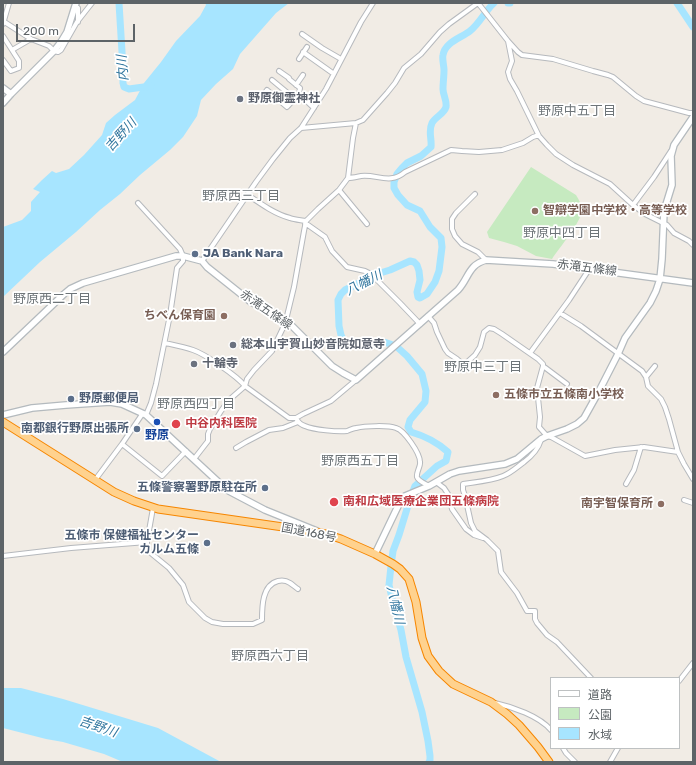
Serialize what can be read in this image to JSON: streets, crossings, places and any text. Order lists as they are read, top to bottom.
{
  "streets": {
    "highway": ["国道168号"],
    "street": ["赤滝五條線"]
  },
  "districts": [
    "野原中五丁目",
    "野原西三丁目",
    "野原中四丁目",
    "野原西二丁目",
    "野原中三丁目",
    "野原西四丁目",
    "野原西五丁目",
    "野原西六丁目"
  ],
  "water": ["内川", "吉野川", "八幡川"],
  "places": [
    "野原御霊神社",
    "智辯学園中学校・高等学校",
    "JA Bank Nara",
    "ちべん保育園",
    "総本山宇賀山妙音院如意寺",
    "十輪寺",
    "五條市立五條南小学校",
    "野原郵便局",
    "野原",
    "中谷内科医院",
    "南都銀行野原出張所",
    "五條警察署野原駐在所",
    "南和広域医療企業団五條病院",
    "南宇智保育所",
    "五條市 保健福祉センター カルム五條"
  ],
  "legend": ["道路", "公園", "水域"],
  "scale_bar": "200 m"
}
